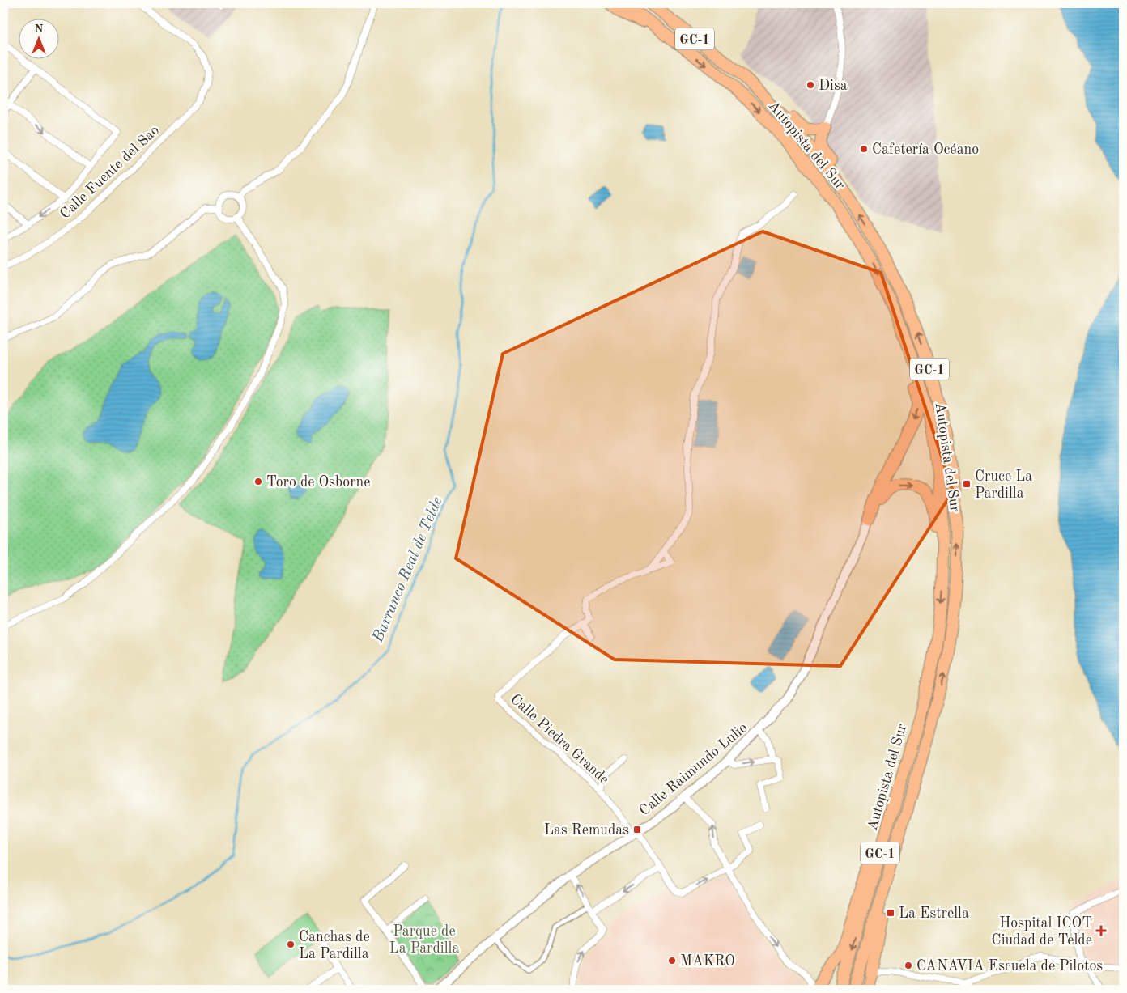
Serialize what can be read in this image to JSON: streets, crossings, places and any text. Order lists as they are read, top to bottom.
{
  "streets": {
    "highway": ["GC-1", "Autopista del Sur"],
    "street": ["Calle Fuente del Sao", "Calle Piedra Grande", "Calle Raimundo Lulio"]
  },
  "crossings": [
    ["Calle Piedra Grande", "Calle Raimundo Lulio"]
  ],
  "water": ["Barranco Real de Telde"],
  "parks": ["Parque de La Pardilla"],
  "places": {
    "other": [
      "Disa",
      "Cafetería Océano",
      "Toro de Osborne",
      "Canchas de La Pardilla",
      "MAKRO",
      "CANAVIA Escuela de Pilotos"
    ],
    "transit": ["Cruce La Pardilla", "Las Remudas", "La Estrella"],
    "health": ["Hospital ICOT Ciudad de Telde"]
  },
  "north": "top"
}
